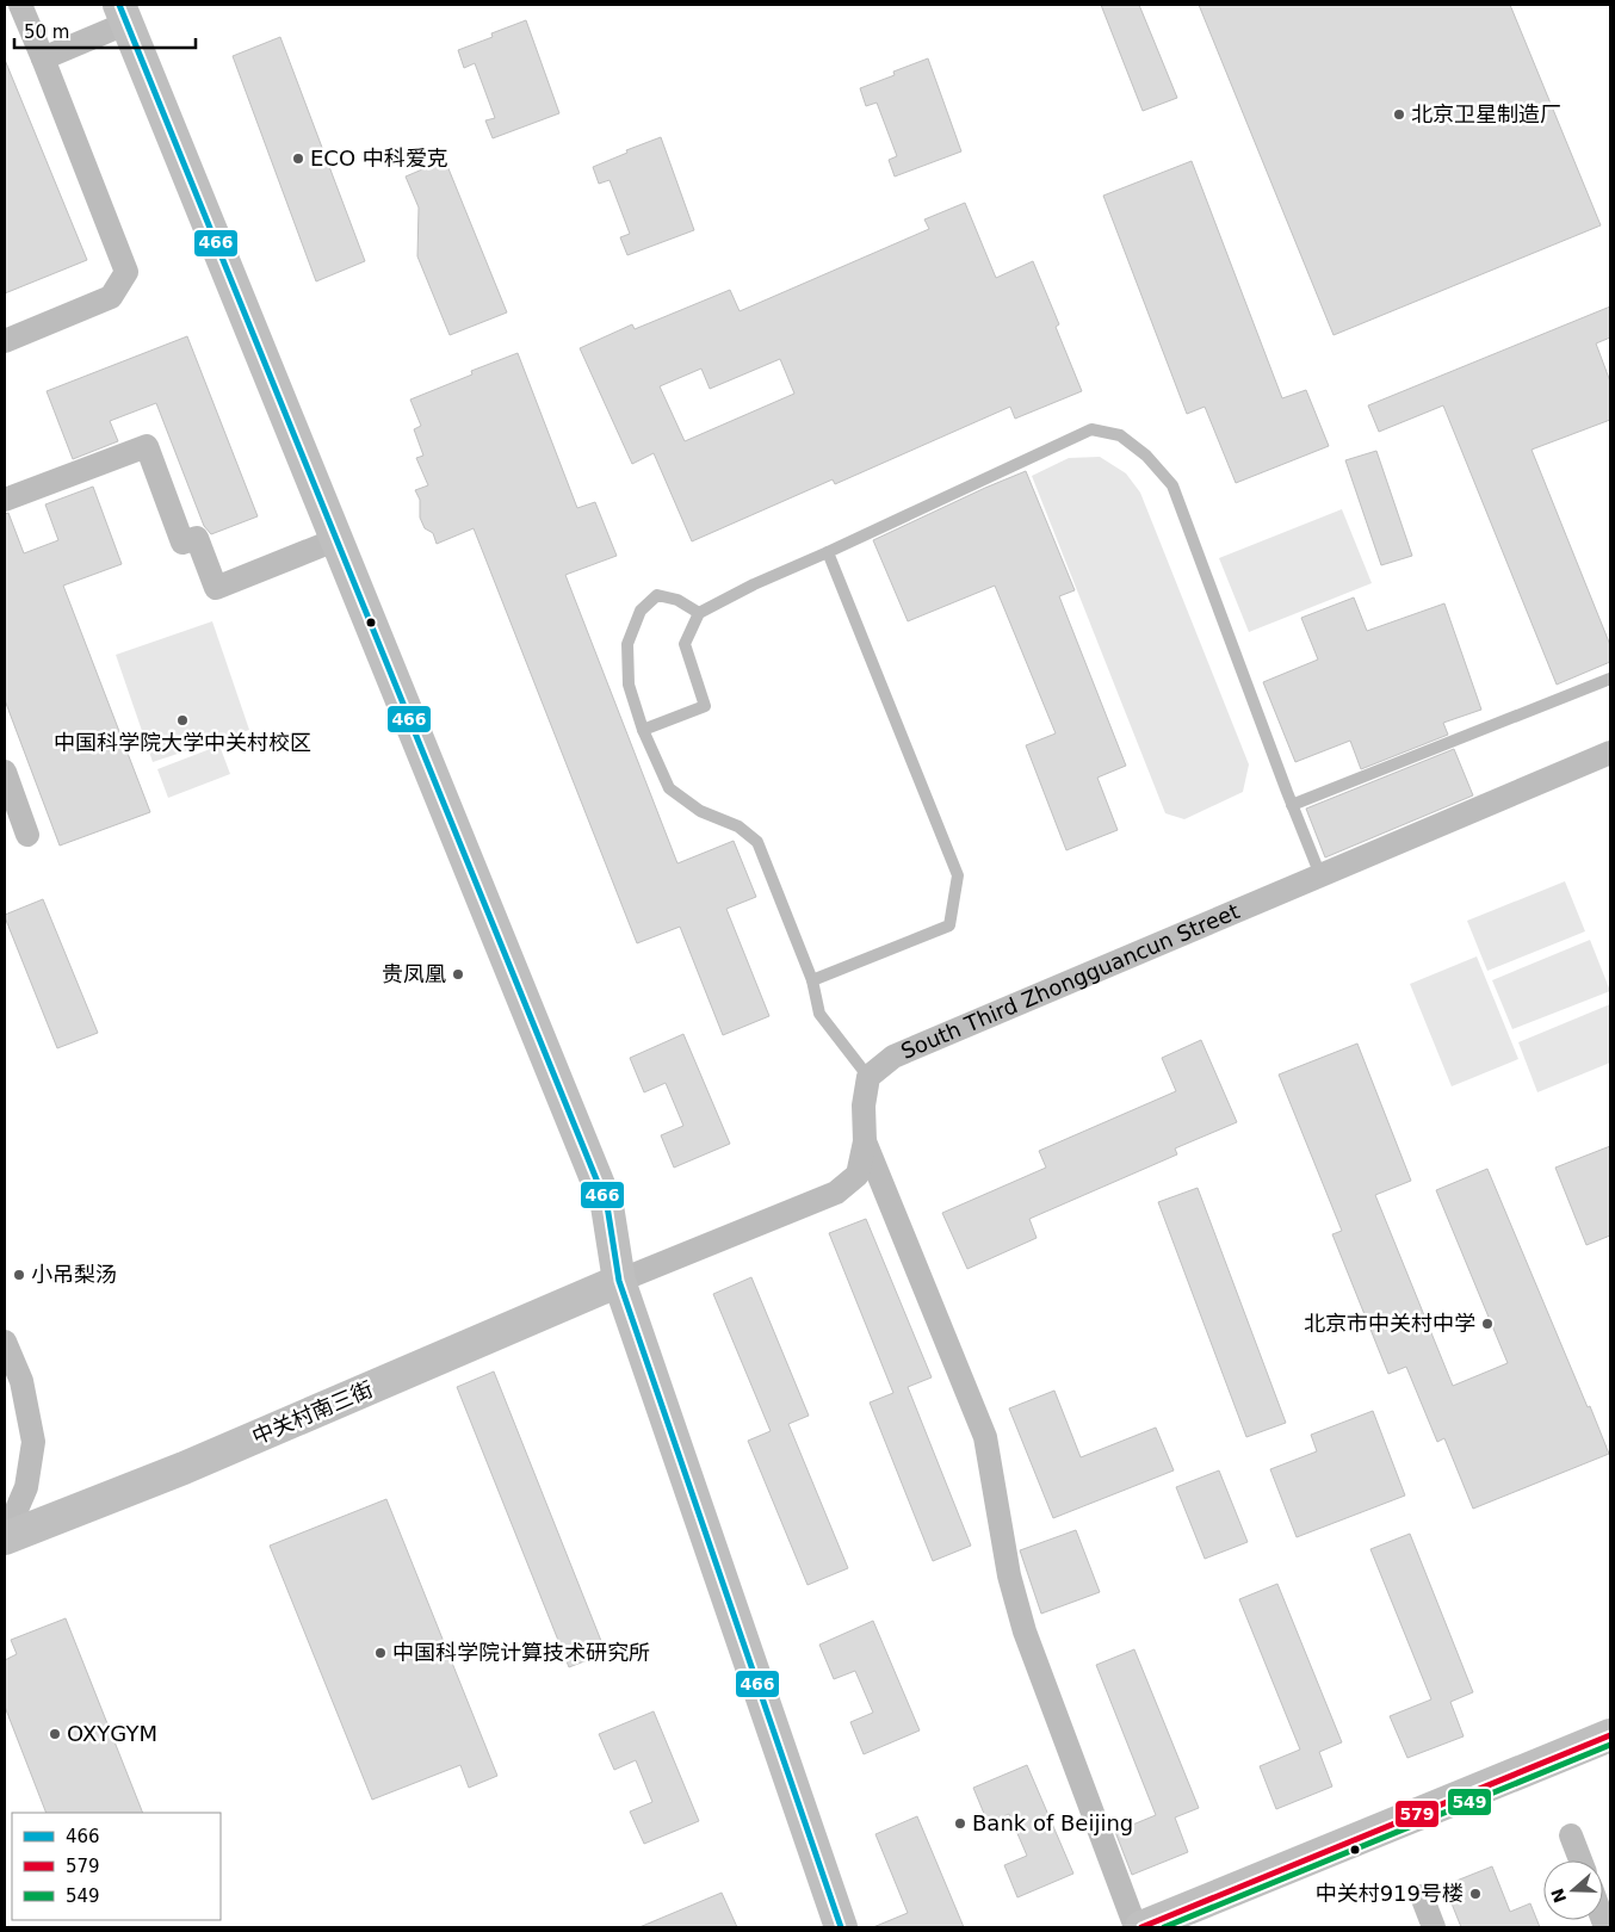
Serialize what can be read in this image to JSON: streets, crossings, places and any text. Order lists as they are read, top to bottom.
{
  "streets": {
    "street": ["South Third Zhongguancun Street", "中关村南三街"]
  },
  "places": [
    "北京卫星制造厂",
    "ECO 中科爱克",
    "中国科学院大学中关村校区",
    "贵凤凰",
    "小吊梨汤",
    "北京市中关村中学",
    "中国科学院计算技术研究所",
    "OXYGYM",
    "Bank of Beijing",
    "中关村919号楼"
  ],
  "lines": ["transit line 466", "transit line 579", "transit line 549"],
  "legend": ["466", "579", "549"],
  "scale_bar": "50 m",
  "north": "left"
}
